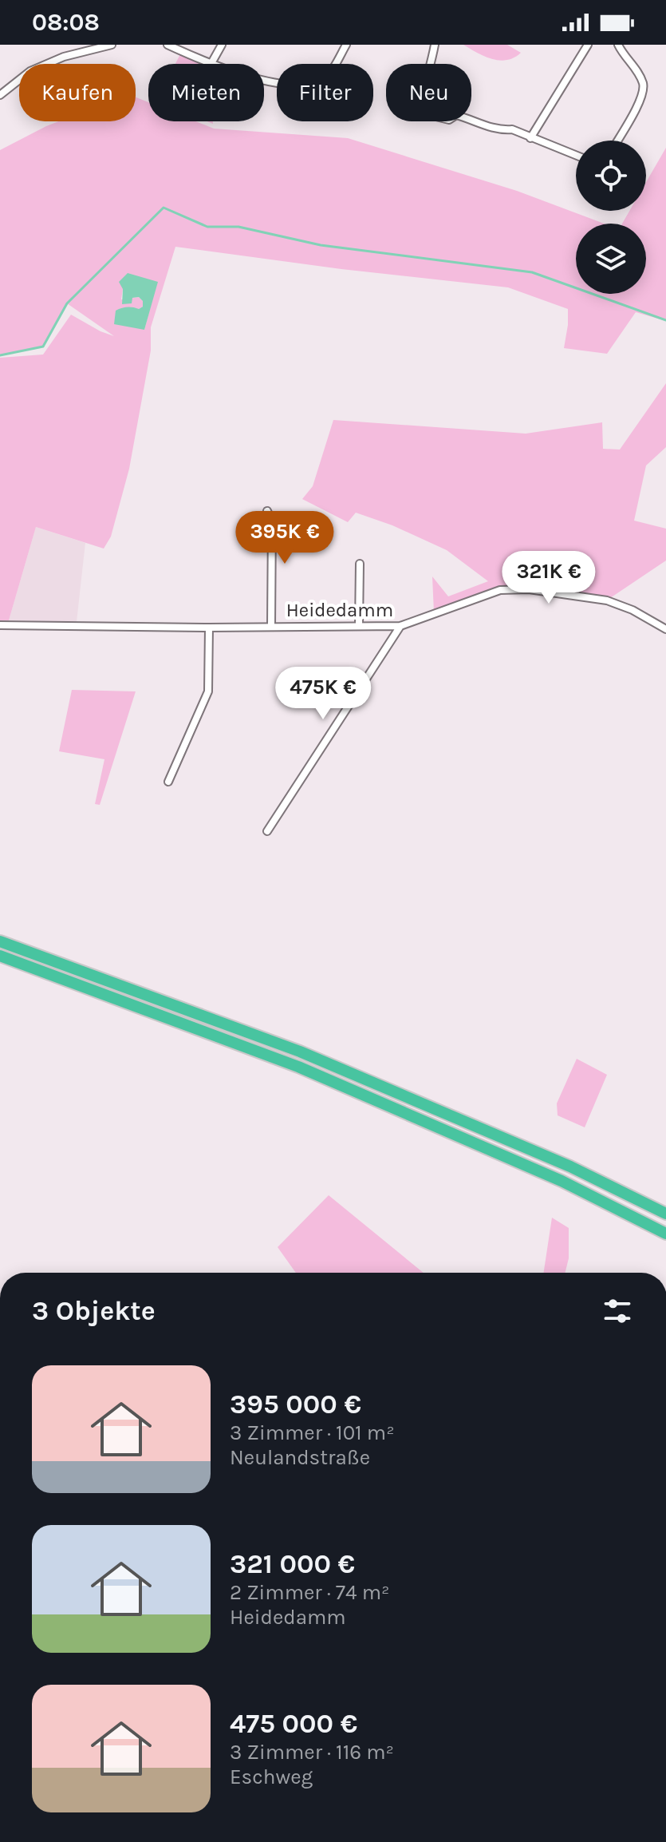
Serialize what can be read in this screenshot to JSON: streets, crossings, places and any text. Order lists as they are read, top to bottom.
{
  "streets": {
    "street": ["Heidedamm"]
  },
  "page": {
    "status": "08:08",
    "chip": [
      "Kaufen",
      "Mieten",
      "Filter",
      "Neu"
    ],
    "price": ["395K €", "321K €", "475K €"],
    "heading": "3 Objekte",
    "list": [
      {
        "name": "395 000 €",
        "note": "3 Zimmer · 101 m² · Neulandstraße"
      },
      {
        "name": "321 000 €",
        "note": "2 Zimmer · 74 m² · Heidedamm"
      },
      {
        "name": "475 000 €",
        "note": "3 Zimmer · 116 m² · Eschweg"
      }
    ]
  }
}
